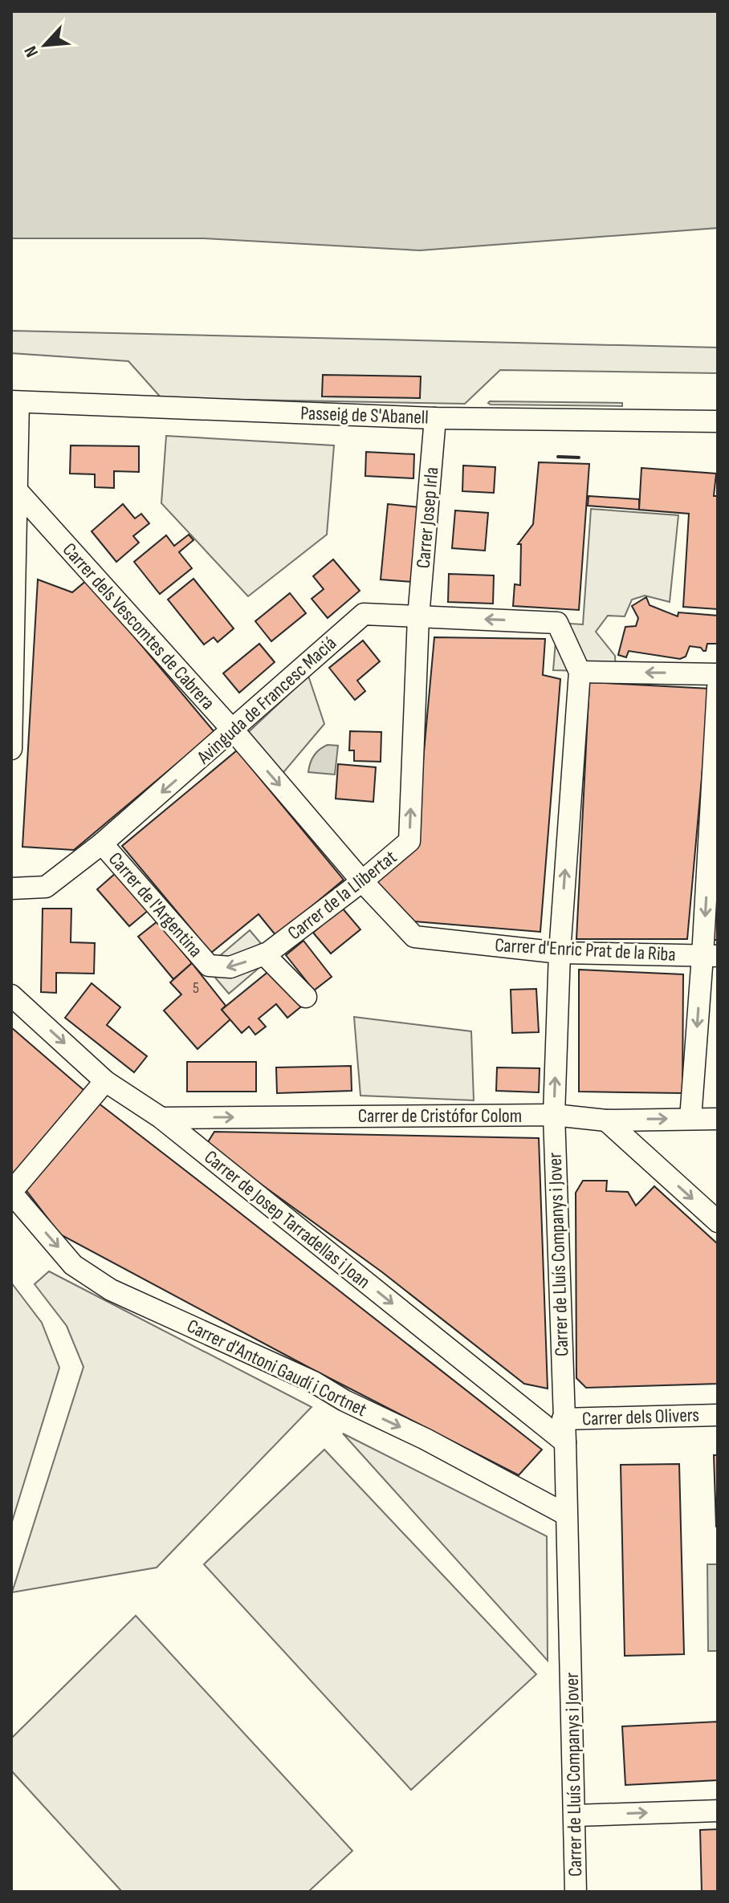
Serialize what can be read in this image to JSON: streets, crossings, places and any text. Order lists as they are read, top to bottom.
{
  "streets": {
    "street": [
      "Passeig de S'Abanell",
      "Carrer Josep Irla",
      "Carrer dels Vescomtes de Cabrera",
      "Avinguda de Francesc Maciá",
      "Carrer de la Llibertat",
      "Carrer de l'Argentina",
      "Carrer d'Enric Prat de la Riba",
      "Carrer de Cristófor Colom",
      "Carrer de Josep Tarradellas i Joan",
      "Carrer de Lluís Companys i Jover",
      "Carrer d'Antoni Gaudí i Cortnet",
      "Carrer dels Olivers"
    ]
  },
  "crossings": [
    ["Passeig de S'Abanell", "Carrer Josep Irla"],
    ["Carrer Josep Irla", "Avinguda de Francesc Maciá"],
    ["Carrer Josep Irla", "Carrer de la Llibertat"],
    ["Carrer dels Vescomtes de Cabrera", "Avinguda de Francesc Maciá"],
    ["Carrer dels Vescomtes de Cabrera", "Carrer de la Llibertat"],
    ["Carrer dels Vescomtes de Cabrera", "Carrer d'Enric Prat de la Riba"],
    ["Avinguda de Francesc Maciá", "Carrer de la Llibertat"],
    ["Avinguda de Francesc Maciá", "Carrer de l'Argentina"],
    ["Avinguda de Francesc Maciá", "Carrer de Lluís Companys i Jover"],
    ["Carrer de la Llibertat", "Carrer de l'Argentina"],
    ["Carrer d'Enric Prat de la Riba", "Carrer de Lluís Companys i Jover"],
    ["Carrer de Cristófor Colom", "Carrer de Josep Tarradellas i Joan"],
    ["Carrer de Cristófor Colom", "Carrer de Lluís Companys i Jover"],
    ["Carrer de Josep Tarradellas i Joan", "Carrer de Lluís Companys i Jover"],
    ["Carrer de Lluís Companys i Jover", "Carrer d'Antoni Gaudí i Cortnet"],
    ["Carrer de Lluís Companys i Jover", "Carrer dels Olivers"]
  ],
  "one_way": [
    "Avinguda de Francesc Maciá",
    "Carrer de Cristófor Colom",
    "Carrer de Josep Tarradellas i Joan",
    "Carrer d'Antoni Gaudí i Cortnet"
  ],
  "house_numbers": ["5"],
  "north": "bottom left"
}
